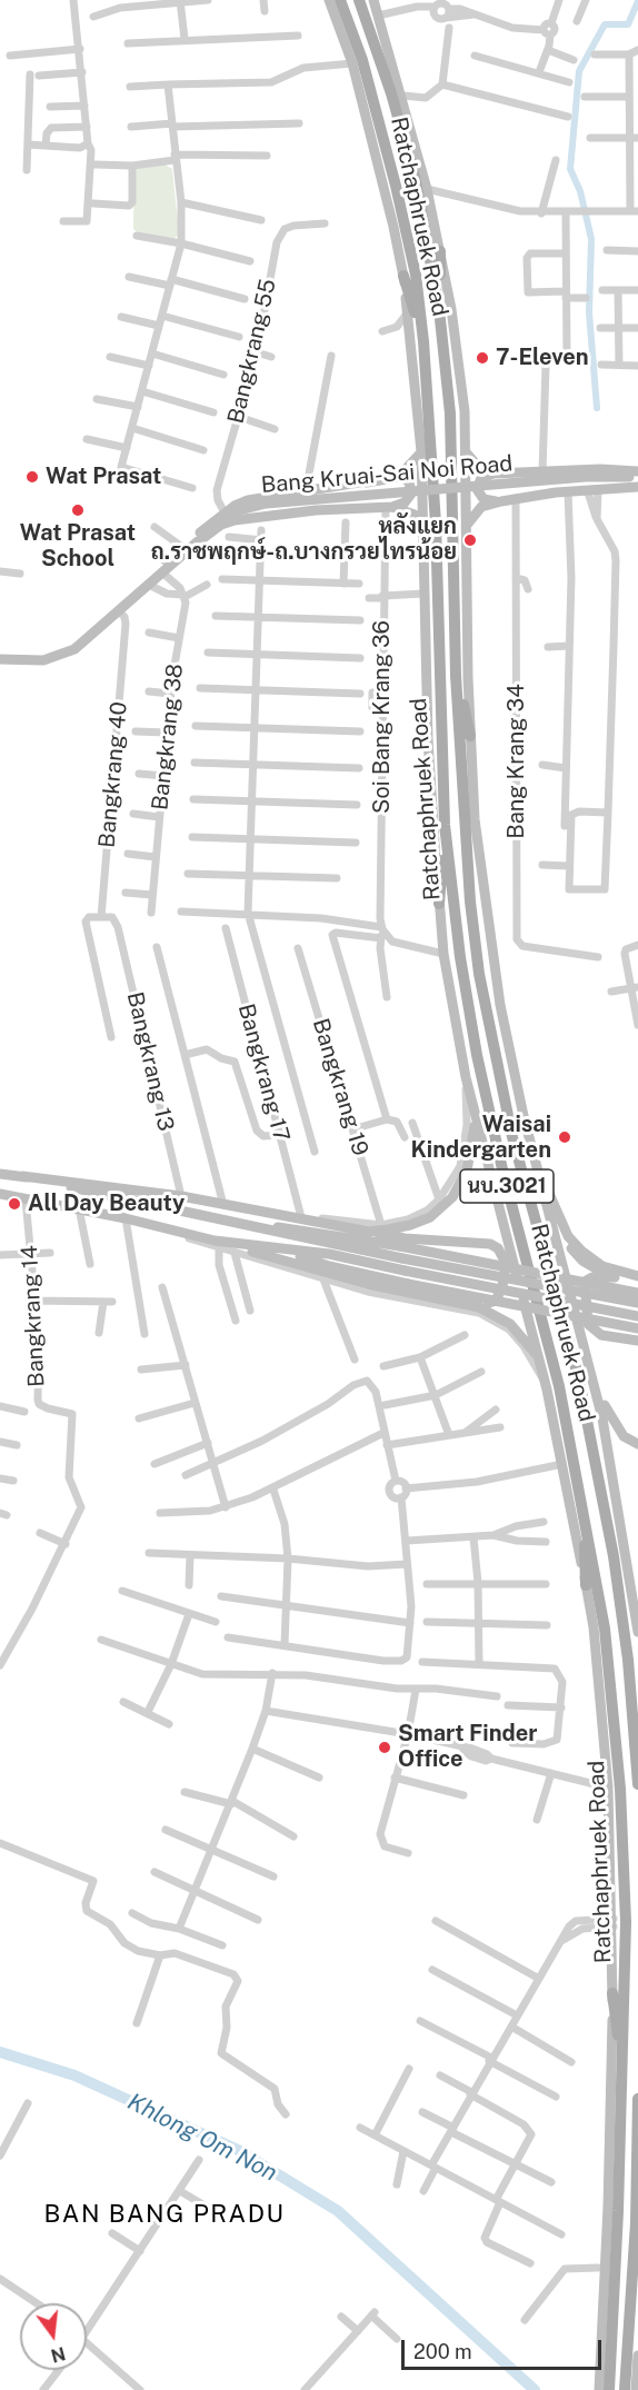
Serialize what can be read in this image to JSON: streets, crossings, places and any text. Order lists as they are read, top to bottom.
{
  "streets": {
    "main road": ["Ratchaphruek Road", "Bang Kruai-Sai Noi Road", "นบ.3021"],
    "street": [
      "Bangkrang 55",
      "Soi Bang Krang 36",
      "Bangkrang 38",
      "Bang Krang 34",
      "Bangkrang 40",
      "Bangkrang 13",
      "Bangkrang 17",
      "Bangkrang 19",
      "Bangkrang 14"
    ]
  },
  "crossings": [
    ["Bangkrang 55", "Bang Kruai-Sai Noi Road"],
    ["Bang Kruai-Sai Noi Road", "Bangkrang 40"],
    ["Bangkrang 40", "Bangkrang 13"]
  ],
  "districts": ["BAN BANG PRADU"],
  "water": ["Khlong Om Non"],
  "places": [
    "7-Eleven",
    "Wat Prasat",
    "Wat Prasat School",
    "หลังแยก ถ.ราชพฤกษ์-ถ.บางกรวยไทรน้อย",
    "Waisai Kindergarten",
    "All Day Beauty",
    "Smart Finder Office"
  ],
  "scale_bar": "200 m",
  "north": "bottom"
}
